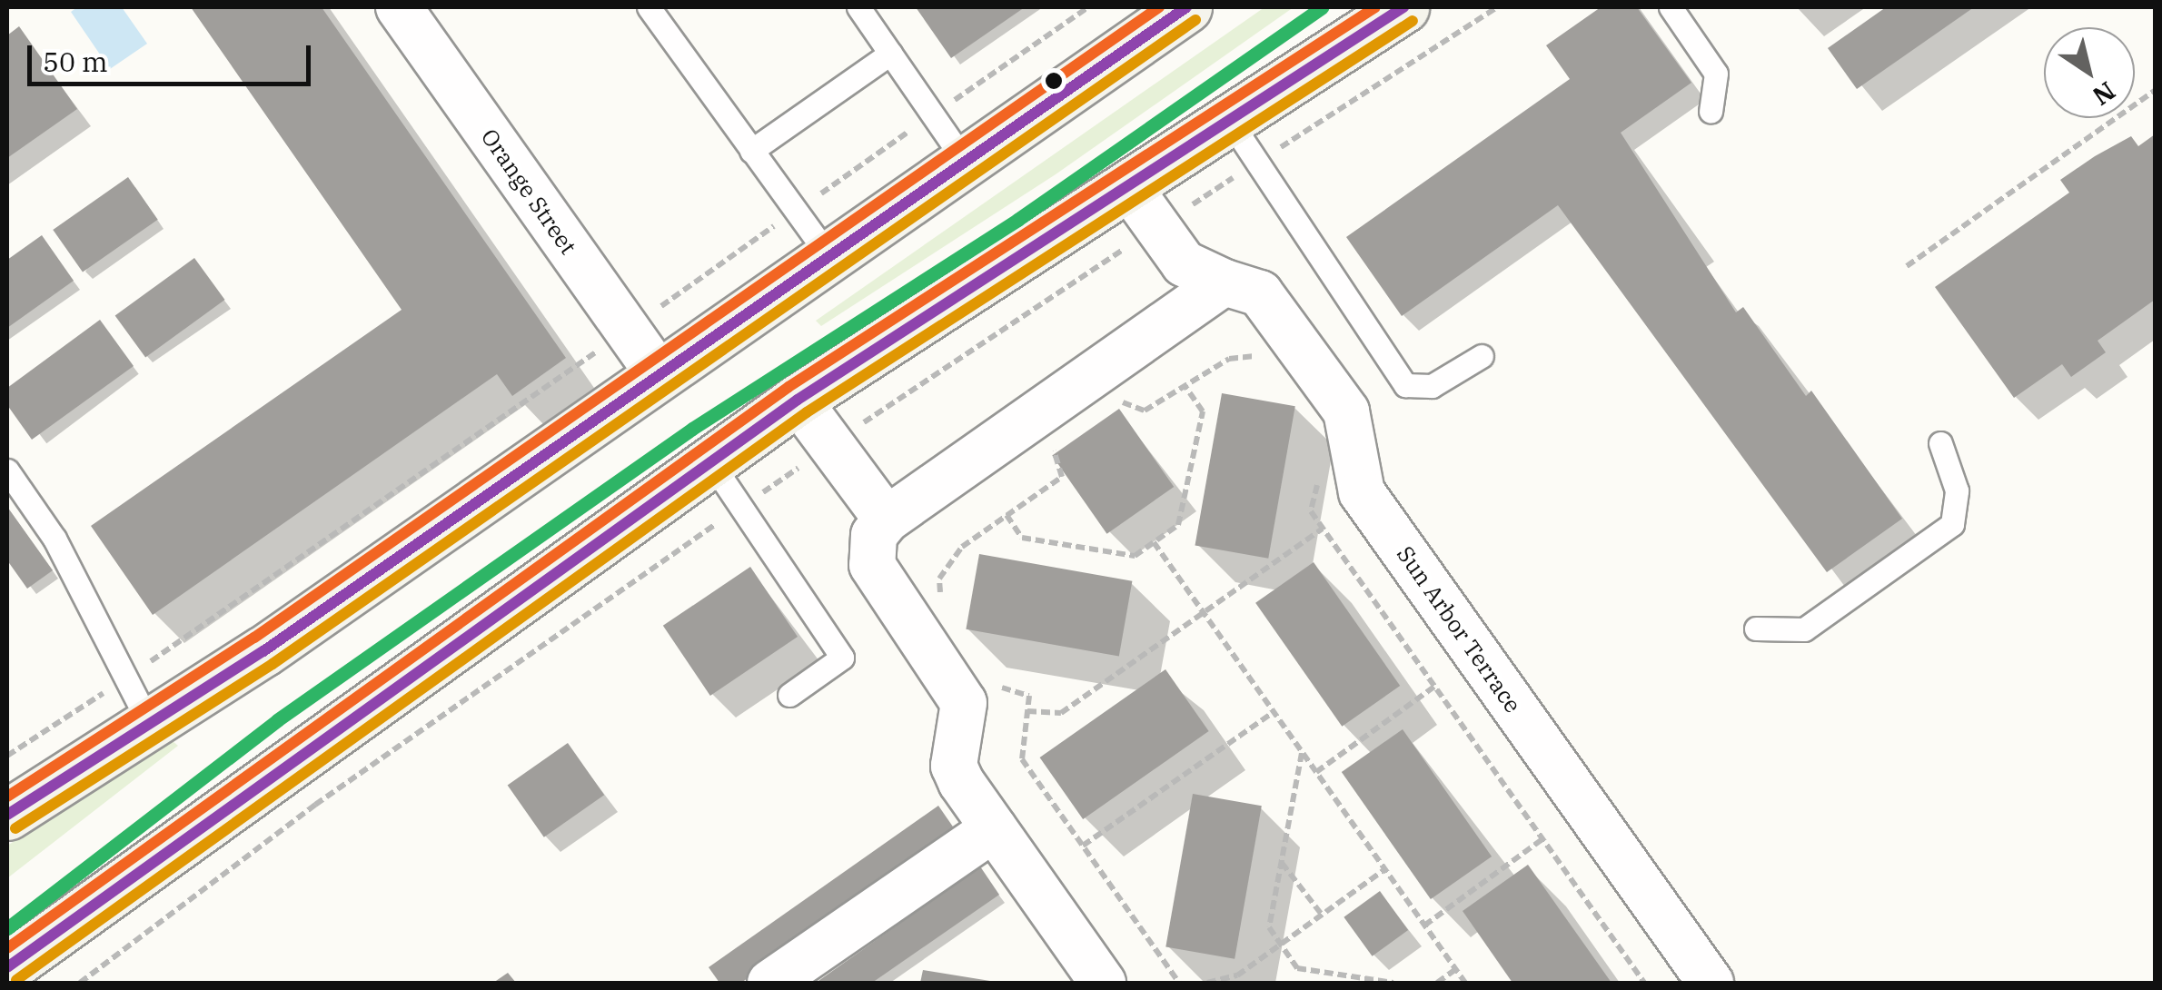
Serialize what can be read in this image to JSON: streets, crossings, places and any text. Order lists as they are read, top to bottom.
{
  "streets": {
    "street": ["Orange Street", "Sun Arbor Terrace"]
  },
  "scale_bar": "50 m",
  "north": "bottom right"
}
